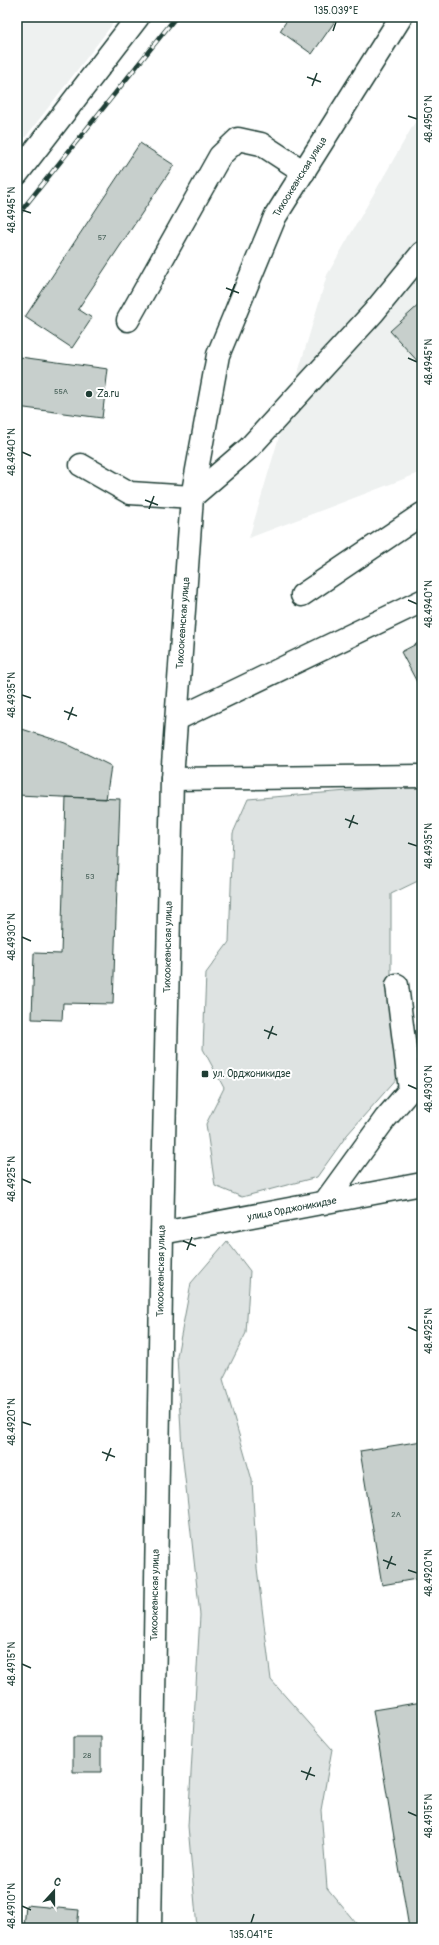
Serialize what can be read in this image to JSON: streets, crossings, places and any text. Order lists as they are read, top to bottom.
{
  "streets": {
    "main road": ["Тихоокеанская улица", "улица Орджоникидзе"]
  },
  "crossings": [
    ["Тихоокеанская улица", "улица Орджоникидзе"]
  ],
  "places": {
    "other": ["Za.ru"],
    "transit": ["ул. Орджоникидзе"]
  },
  "house_numbers": [
    "57",
    "55А",
    "53",
    "2А",
    "28"
  ],
  "north": "top",
  "coordinates": [
    "135.039°E",
    "48.4950°N",
    "48.4945°N",
    "48.4940°N",
    "48.4935°N",
    "48.4930°N",
    "48.4925°N",
    "48.4920°N",
    "48.4915°N",
    "48.4910°N",
    "135.041°E"
  ]
}
